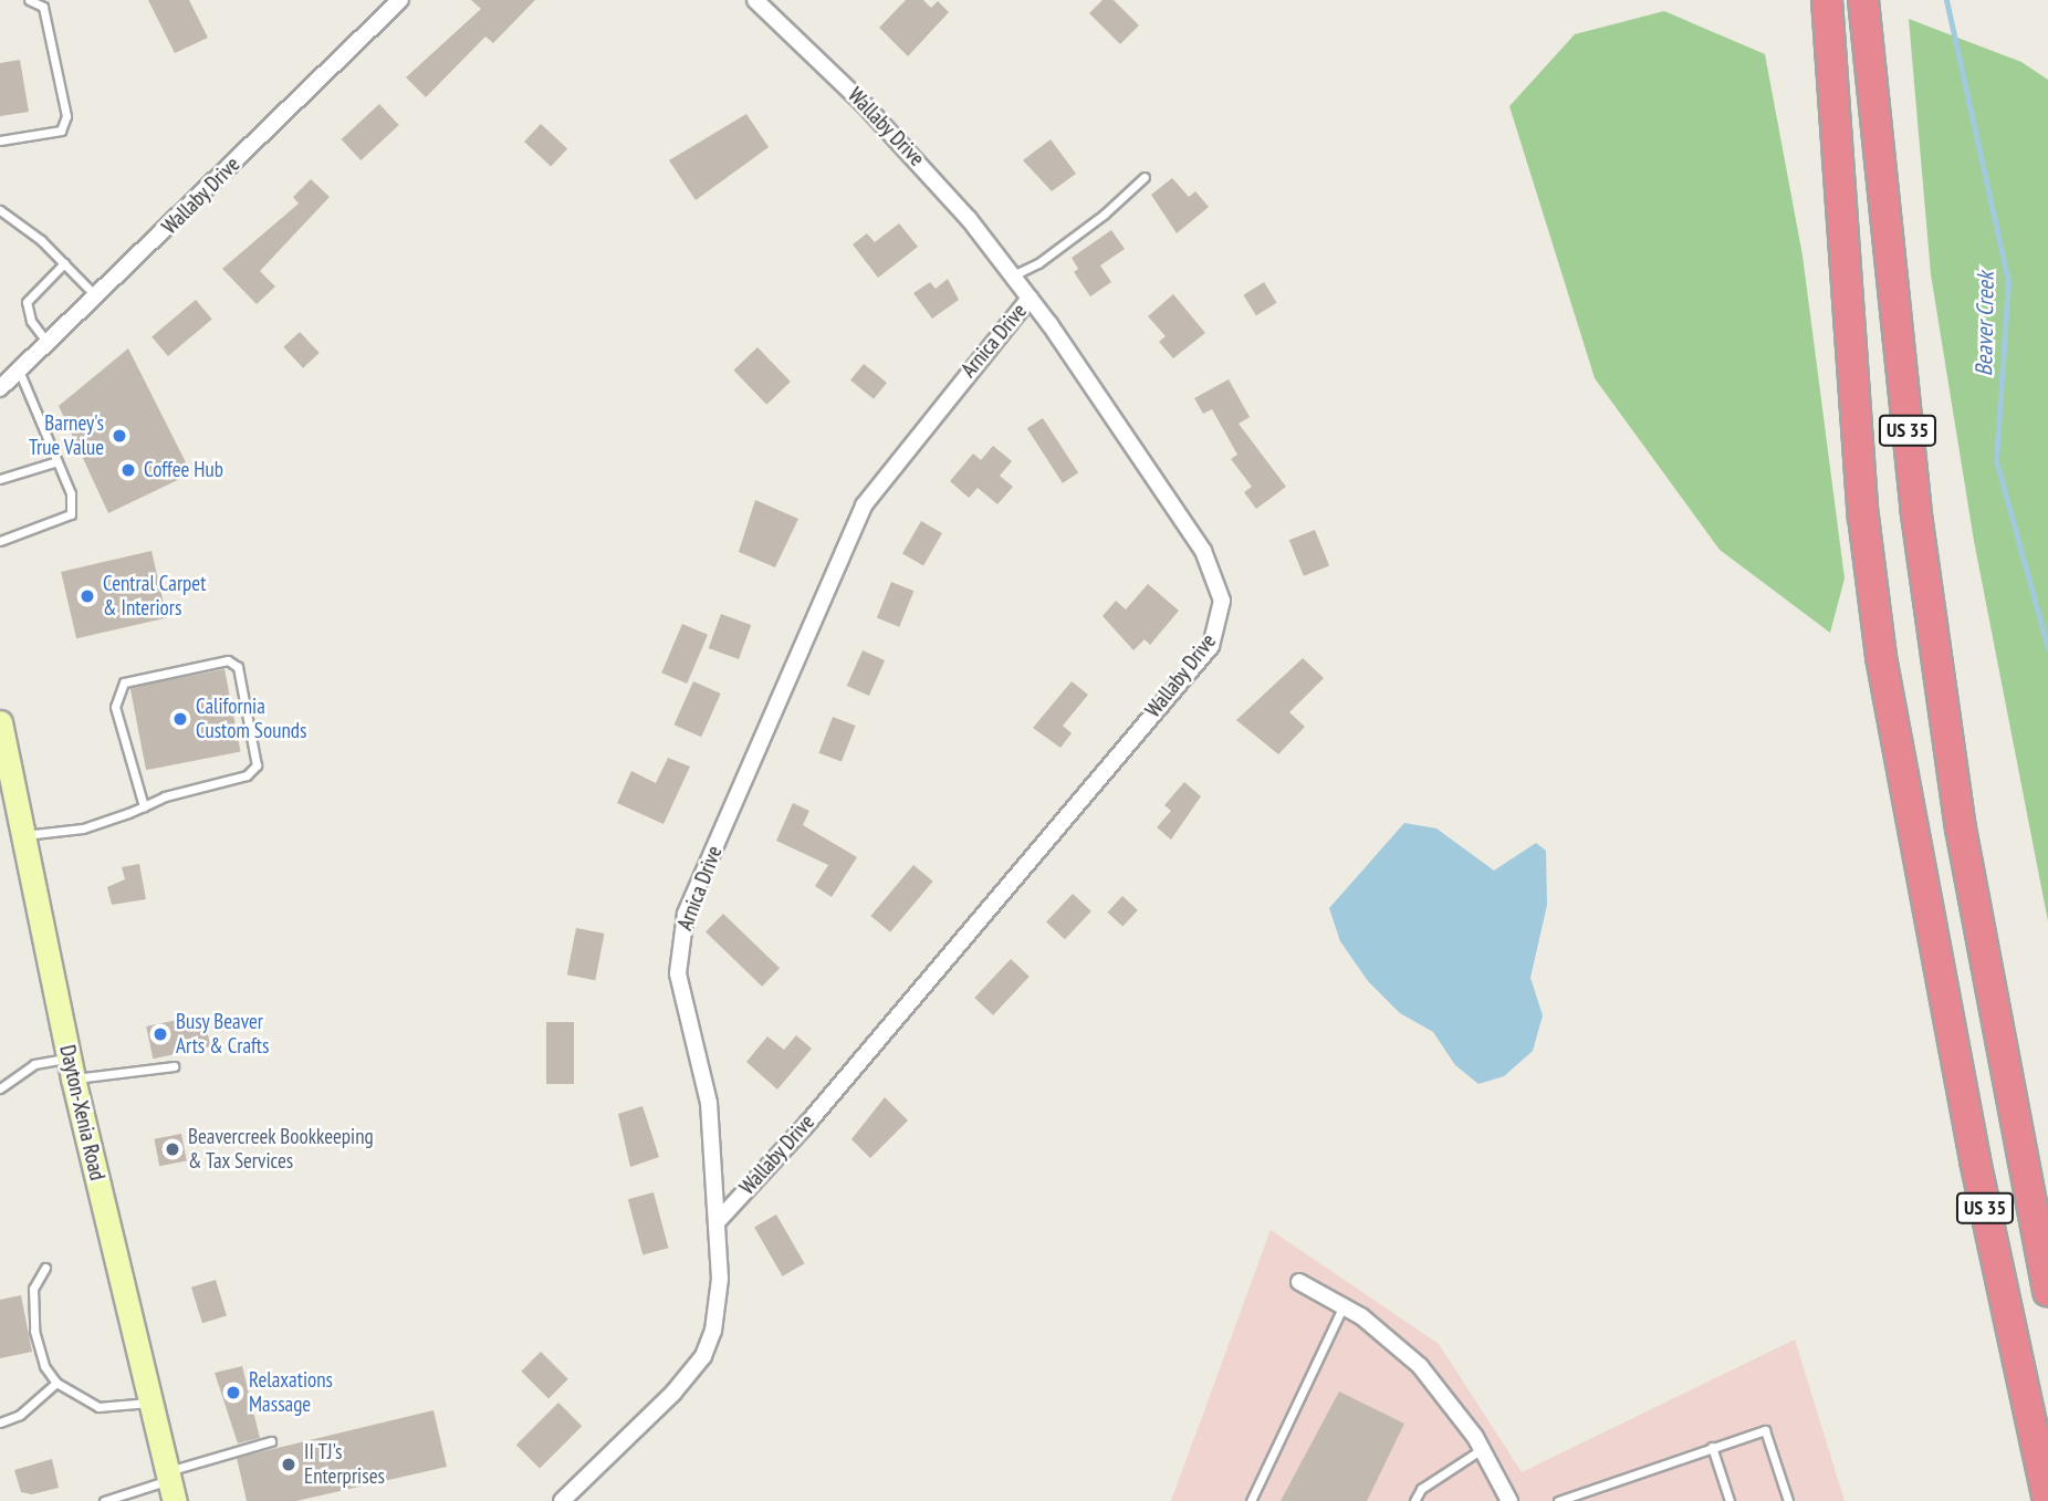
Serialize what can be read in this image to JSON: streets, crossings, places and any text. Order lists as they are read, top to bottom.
{
  "streets": {
    "highway": ["US 35"],
    "main road": ["Dayton-Xenia Road"],
    "street": ["Wallaby Drive", "Arnica Drive"]
  },
  "crossings": [
    ["Wallaby Drive", "Arnica Drive"]
  ],
  "water": ["Beaver Creek"],
  "places": [
    "Barney's True Value",
    "Coffee Hub",
    "Central Carpet & Interiors",
    "California Custom Sounds",
    "Busy Beaver Arts & Crafts",
    "Beavercreek Bookkeeping & Tax Services",
    "Relaxations Massage",
    "II TJ's Enterprises"
  ]
}
